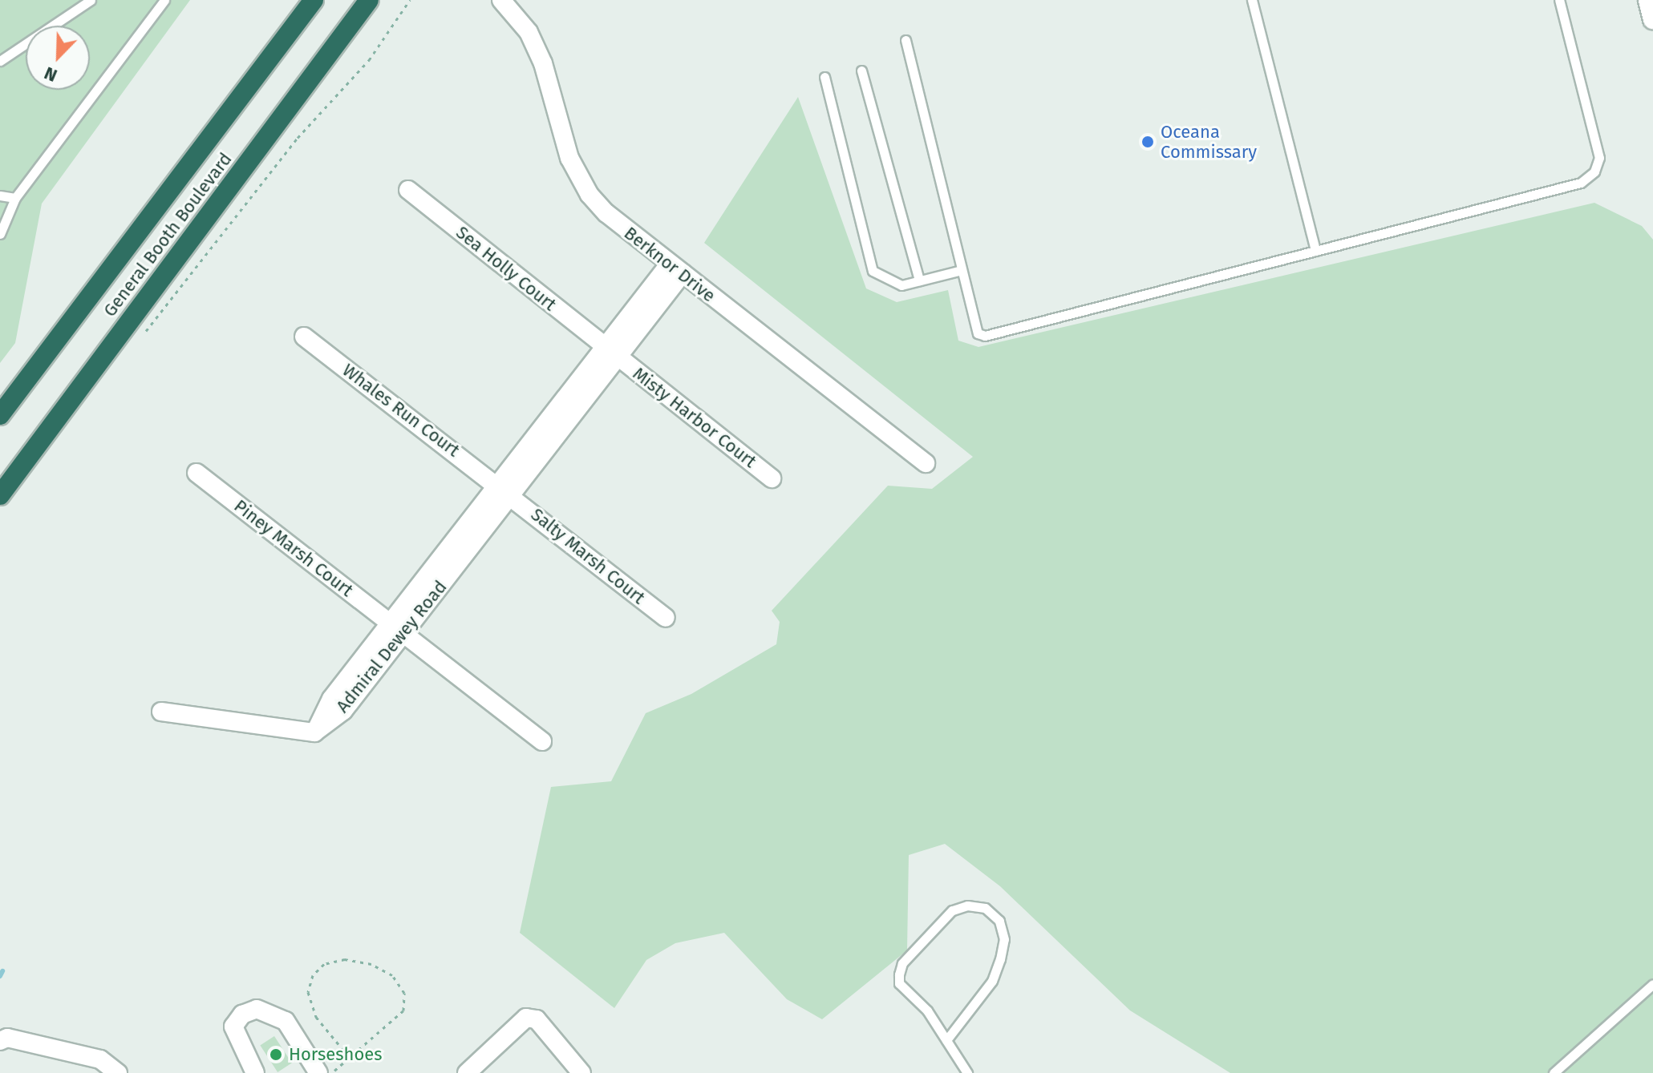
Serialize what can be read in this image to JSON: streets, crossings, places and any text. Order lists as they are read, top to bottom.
{
  "streets": {
    "highway": ["General Booth Boulevard"],
    "street": [
      "Berknor Drive",
      "Sea Holly Court",
      "Whales Run Court",
      "Misty Harbor Court",
      "Piney Marsh Court",
      "Salty Marsh Court",
      "Admiral Dewey Road"
    ]
  },
  "crossings": [
    ["Berknor Drive", "Admiral Dewey Road"],
    ["Sea Holly Court", "Misty Harbor Court"],
    ["Sea Holly Court", "Admiral Dewey Road"],
    ["Whales Run Court", "Salty Marsh Court"],
    ["Whales Run Court", "Admiral Dewey Road"],
    ["Misty Harbor Court", "Admiral Dewey Road"],
    ["Piney Marsh Court", "Admiral Dewey Road"],
    ["Salty Marsh Court", "Admiral Dewey Road"]
  ],
  "places": ["Oceana Commissary", "Horseshoes"],
  "north": "bottom left"
}
